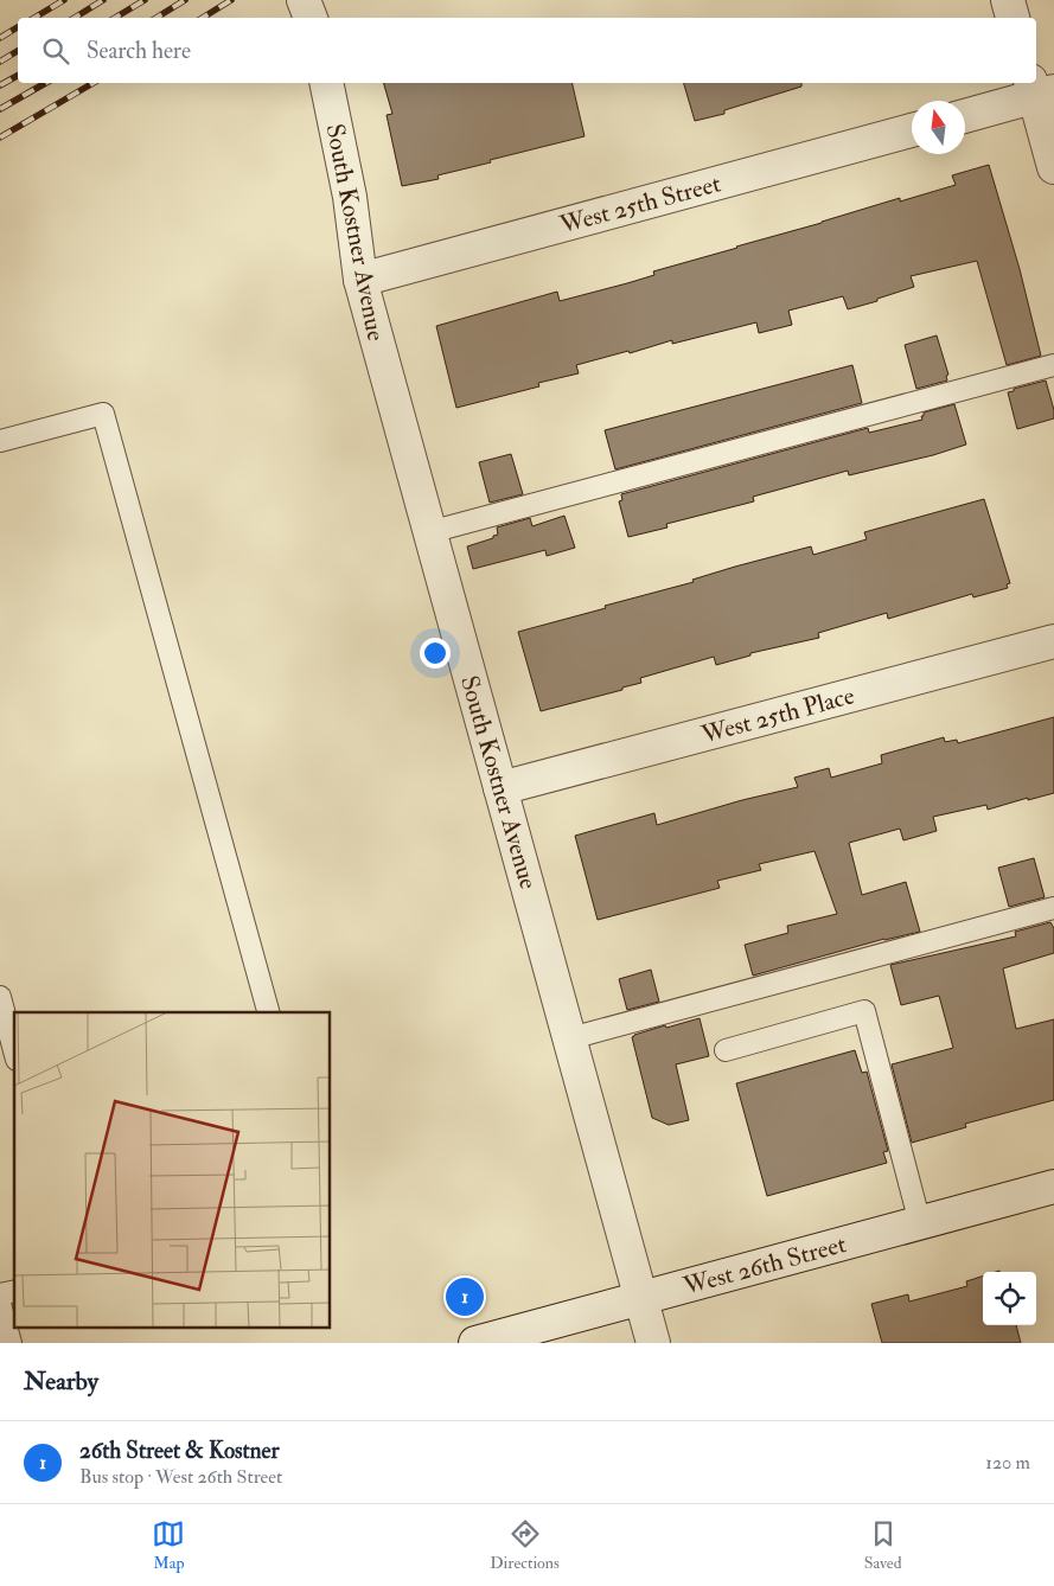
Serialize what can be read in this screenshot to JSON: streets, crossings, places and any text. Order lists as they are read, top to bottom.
{
  "streets": {
    "street": [
      "West 25th Street",
      "South Kostner Avenue",
      "West 25th Place",
      "West 26th Street"
    ]
  },
  "crossings": [
    ["West 25th Street", "South Kostner Avenue"],
    ["South Kostner Avenue", "West 25th Place"],
    ["South Kostner Avenue", "West 26th Street"]
  ],
  "north": "top",
  "page": {
    "search": "Search here",
    "pins": "1",
    "heading": "Nearby",
    "list": [
      {
        "mark": "1",
        "name": "26th Street & Kostner",
        "note": "Bus stop · West 26th Street",
        "value": "120 m"
      }
    ],
    "nav": ["Map", "Directions", "Saved"]
  }
}
